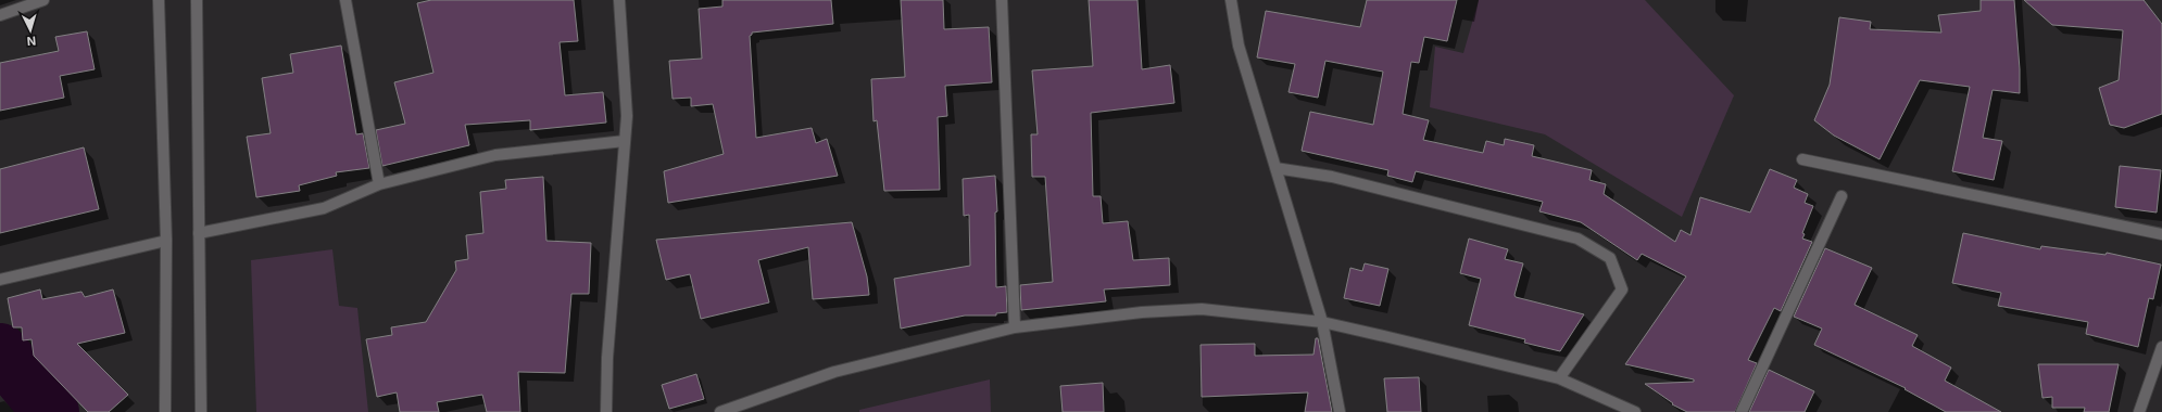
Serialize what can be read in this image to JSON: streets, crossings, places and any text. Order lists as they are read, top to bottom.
{
  "north": "bottom"
}
